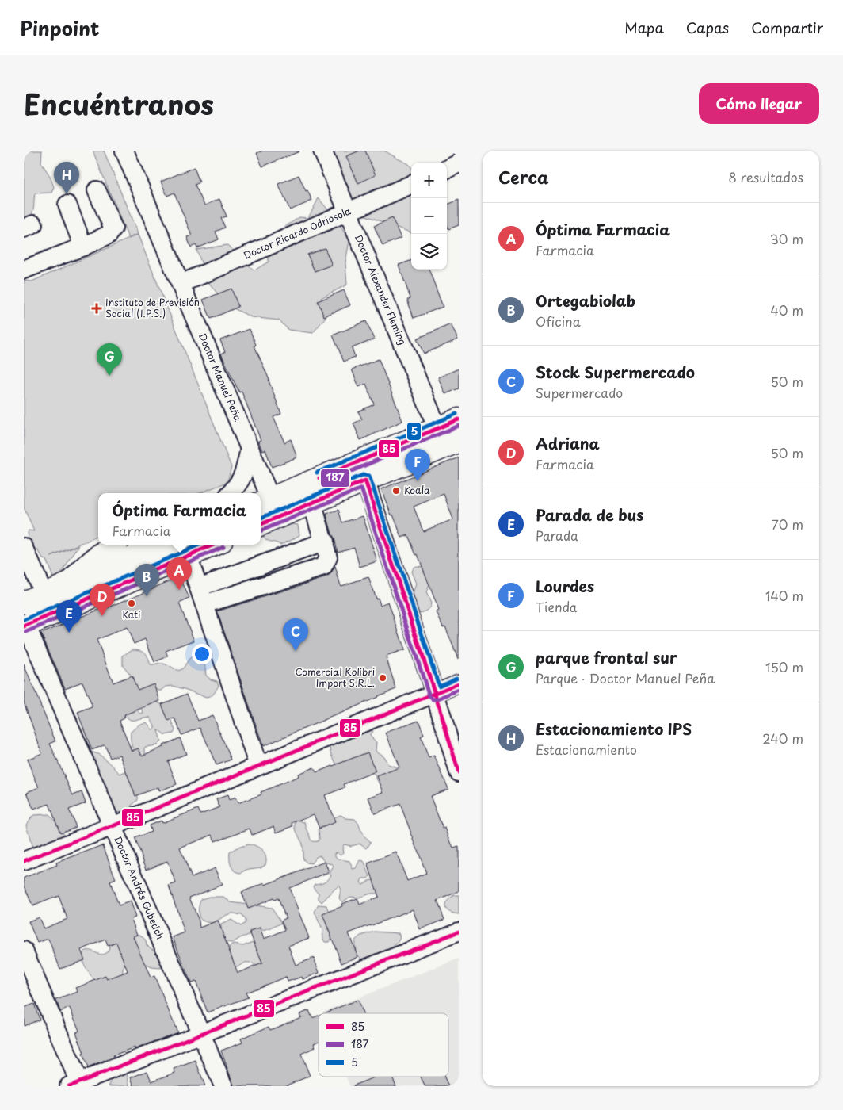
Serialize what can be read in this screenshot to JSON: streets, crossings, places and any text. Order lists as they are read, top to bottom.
{
  "streets": {
    "street": [
      "Doctor Ricardo Odriosola",
      "Doctor Alexander Fleming",
      "Doctor Manuel Peña",
      "Doctor Andrés Gubetich"
    ]
  },
  "crossings": [
    ["Doctor Ricardo Odriosola", "Doctor Alexander Fleming"],
    ["Doctor Ricardo Odriosola", "Doctor Manuel Peña"]
  ],
  "places": {
    "health": ["Instituto de Previsión Social (I.P.S.)"],
    "other": ["Koala", "Kati", "Comercial Kolibri Import S.R.L."]
  },
  "lines": ["transit line 5", "transit line 85", "transit line 187"],
  "legend": ["85", "187", "5"],
  "page": {
    "header": "Pinpoint",
    "nav": ["Mapa", "Capas", "Compartir"],
    "title": "Encuéntranos",
    "buttons": "Cómo llegar",
    "heading": ["Cerca", "8 resultados"],
    "pins": [
      "H",
      "G",
      "F",
      "A",
      "B",
      "D",
      "E",
      "C"
    ],
    "map_buttons": ["+", "−"],
    "list": [
      {
        "mark": "A",
        "name": "Óptima Farmacia",
        "note": "Farmacia",
        "value": "30 m"
      },
      {
        "mark": "B",
        "name": "Ortegabiolab",
        "note": "Oficina",
        "value": "40 m"
      },
      {
        "mark": "C",
        "name": "Stock Supermercado",
        "note": "Supermercado",
        "value": "50 m"
      },
      {
        "mark": "D",
        "name": "Adriana",
        "note": "Farmacia",
        "value": "50 m"
      },
      {
        "mark": "E",
        "name": "Parada de bus",
        "note": "Parada",
        "value": "70 m"
      },
      {
        "mark": "F",
        "name": "Lourdes",
        "note": "Tienda",
        "value": "140 m"
      },
      {
        "mark": "G",
        "name": "parque frontal sur",
        "note": "Parque · Doctor Manuel Peña",
        "value": "150 m"
      },
      {
        "mark": "H",
        "name": "Estacionamiento IPS",
        "note": "Estacionamiento",
        "value": "240 m"
      }
    ],
    "popup": ["Óptima Farmacia", "Farmacia"]
  }
}
